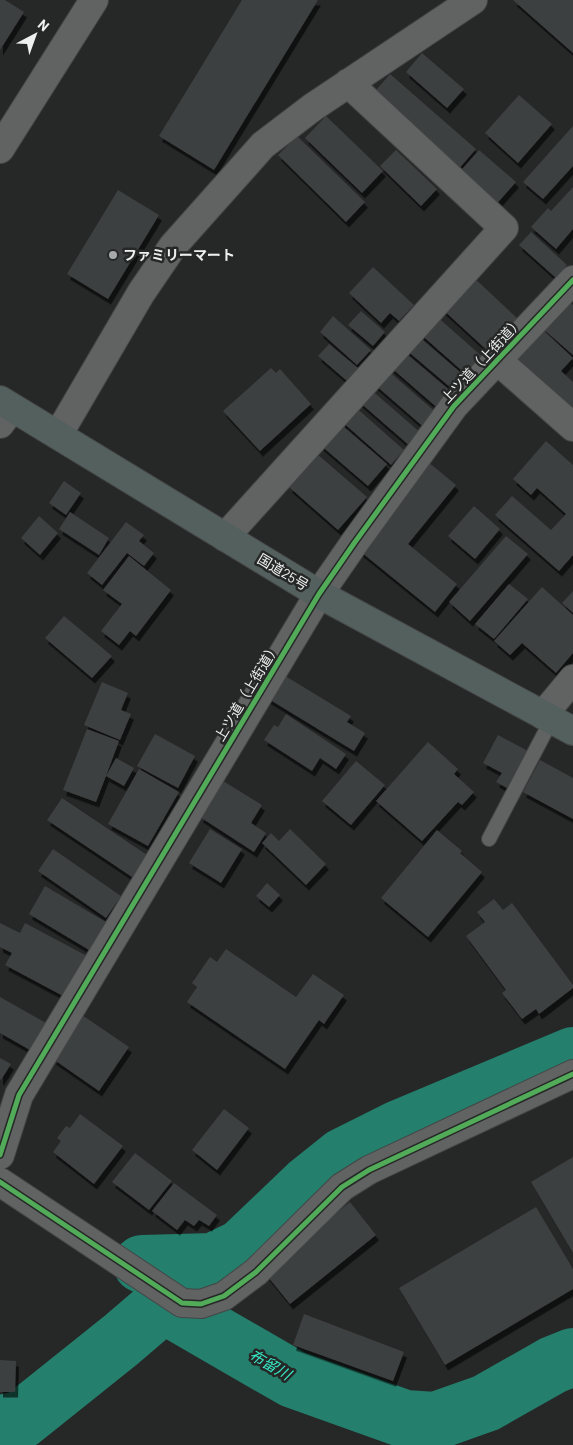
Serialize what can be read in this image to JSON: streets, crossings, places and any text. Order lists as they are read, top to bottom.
{
  "streets": {
    "highway": ["国道25号"],
    "street": ["上ツ道（上街道）"]
  },
  "crossings": [
    ["上ツ道（上街道）", "国道25号"]
  ],
  "water": ["布留川"],
  "places": ["ファミリーマート"],
  "north": "top right"
}
